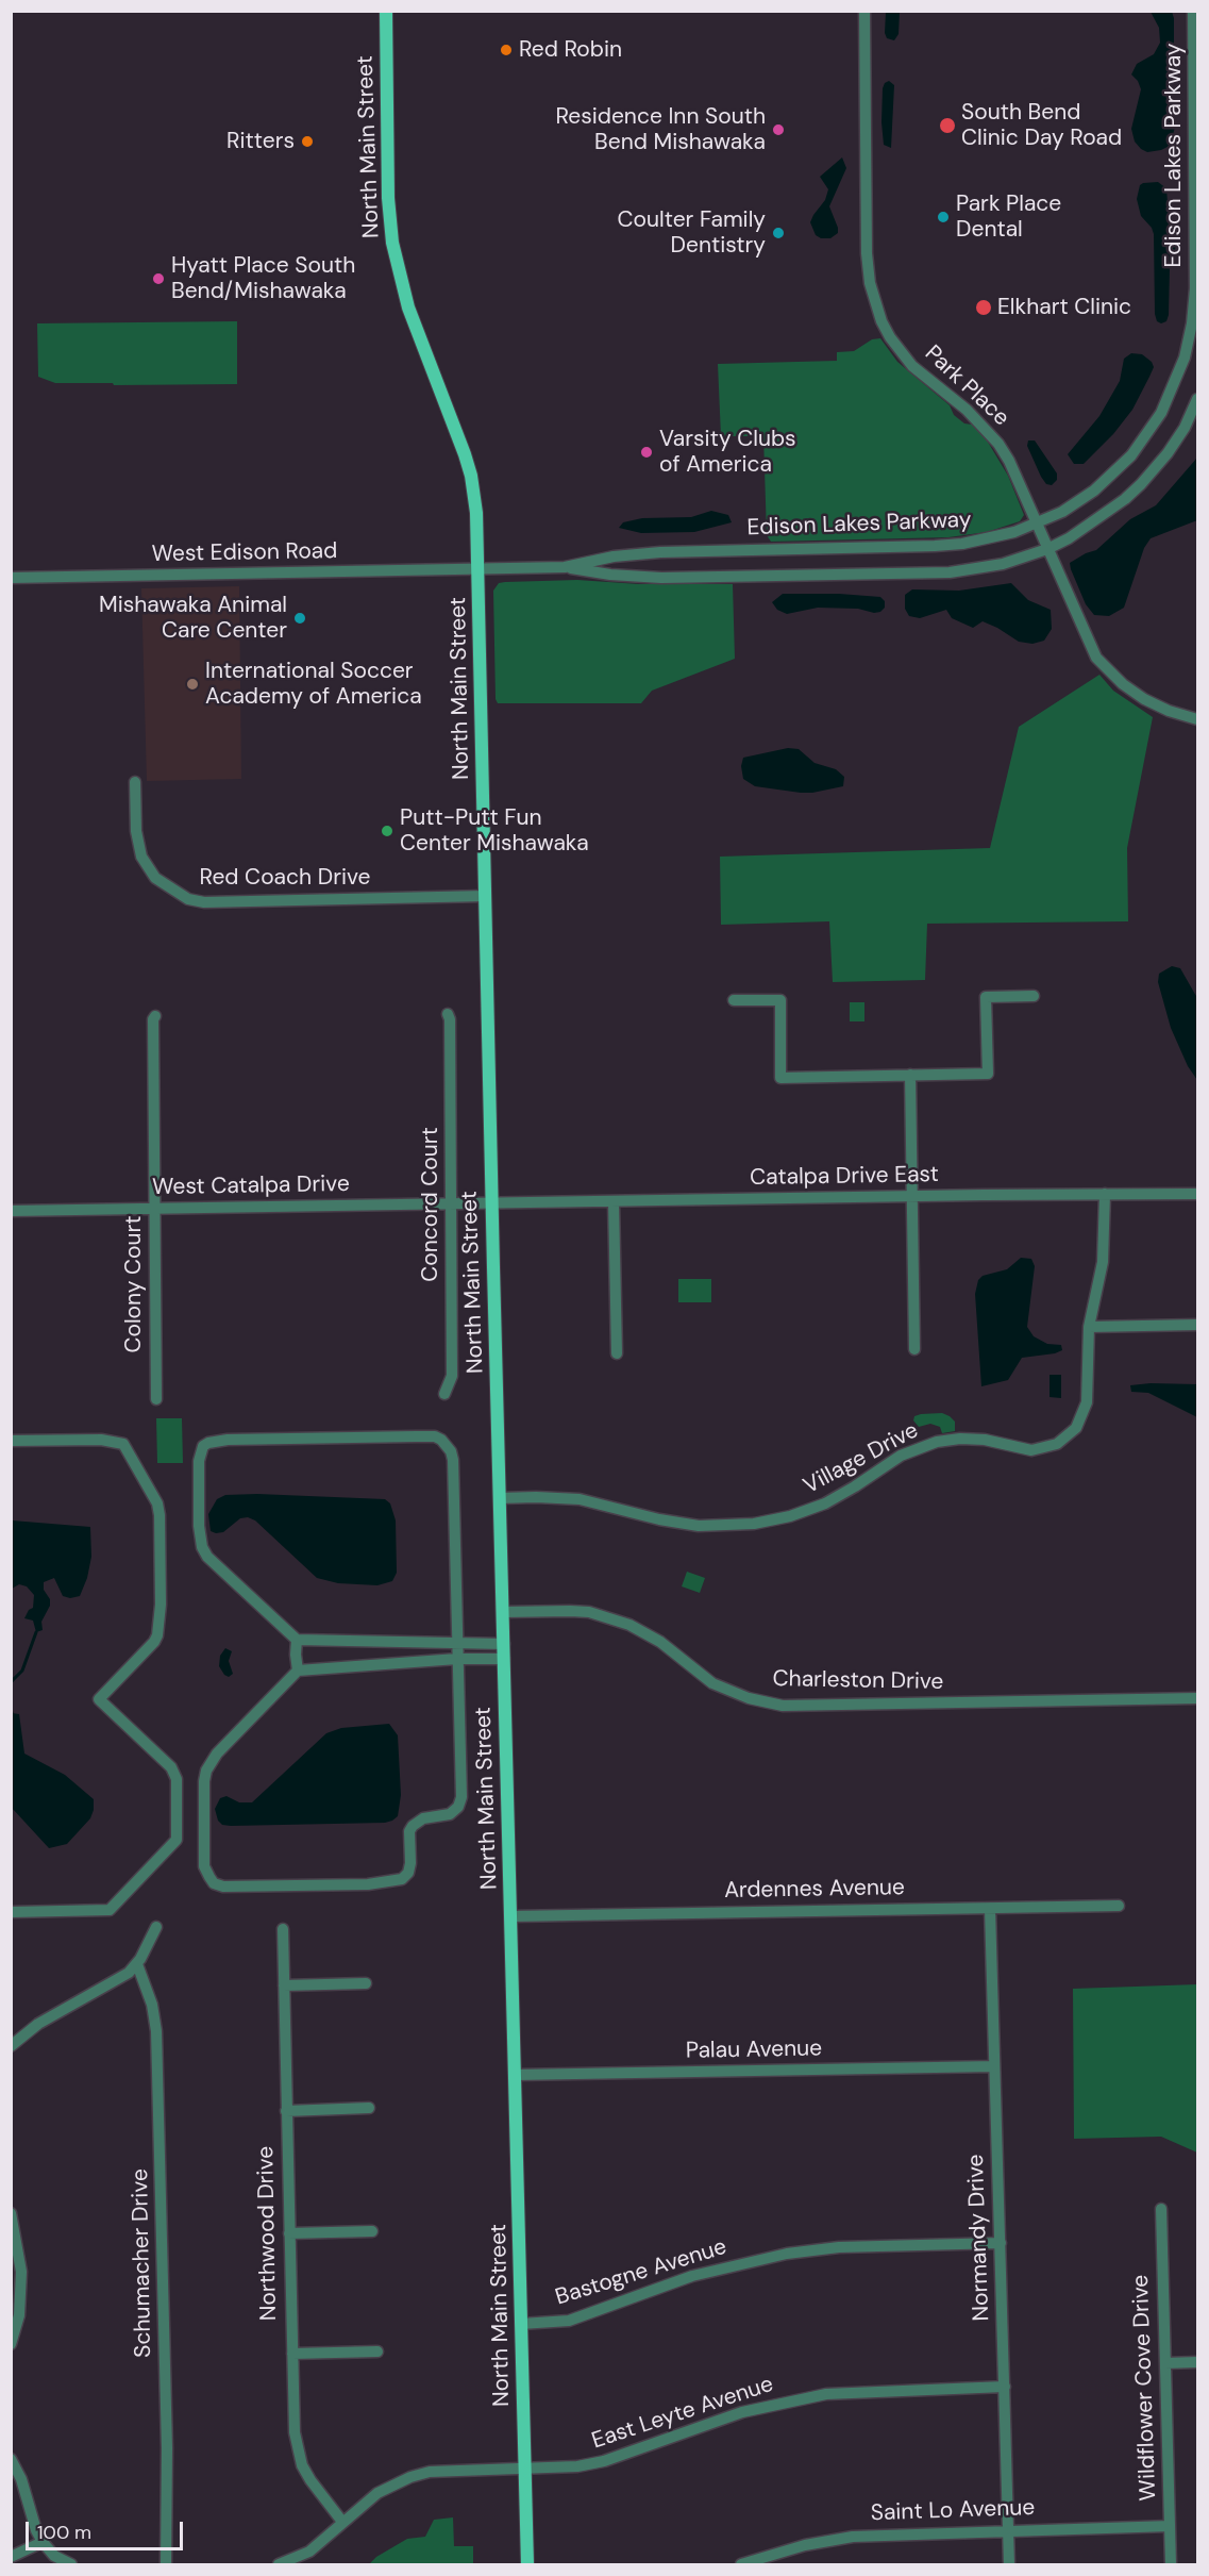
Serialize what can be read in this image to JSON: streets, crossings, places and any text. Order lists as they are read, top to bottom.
{
  "streets": {
    "main road": ["North Main Street"],
    "street": [
      "Edison Lakes Parkway",
      "Park Place",
      "West Edison Road",
      "Red Coach Drive",
      "Catalpa Drive East",
      "West Catalpa Drive",
      "Concord Court",
      "Colony Court",
      "Village Drive",
      "Charleston Drive",
      "Ardennes Avenue",
      "Palau Avenue",
      "Northwood Drive",
      "Normandy Drive",
      "Schumacher Drive",
      "Bastogne Avenue",
      "Wildflower Cove Drive",
      "East Leyte Avenue",
      "Saint Lo Avenue"
    ]
  },
  "crossings": [
    ["North Main Street", "Edison Lakes Parkway"],
    ["North Main Street", "West Edison Road"],
    ["North Main Street", "Red Coach Drive"],
    ["North Main Street", "Catalpa Drive East"],
    ["North Main Street", "West Catalpa Drive"],
    ["North Main Street", "Village Drive"],
    ["North Main Street", "Charleston Drive"],
    ["North Main Street", "Ardennes Avenue"],
    ["North Main Street", "Palau Avenue"],
    ["North Main Street", "Bastogne Avenue"],
    ["North Main Street", "East Leyte Avenue"],
    ["Edison Lakes Parkway", "Park Place"],
    ["Edison Lakes Parkway", "West Edison Road"],
    ["Catalpa Drive East", "West Catalpa Drive"],
    ["Catalpa Drive East", "Village Drive"],
    ["West Catalpa Drive", "Concord Court"],
    ["West Catalpa Drive", "Colony Court"],
    ["Ardennes Avenue", "Normandy Drive"],
    ["Palau Avenue", "Normandy Drive"],
    ["Northwood Drive", "East Leyte Avenue"],
    ["Normandy Drive", "Bastogne Avenue"],
    ["Normandy Drive", "East Leyte Avenue"],
    ["Normandy Drive", "Saint Lo Avenue"],
    ["Wildflower Cove Drive", "Saint Lo Avenue"]
  ],
  "places": [
    "Red Robin",
    "South Bend Clinic Day Road",
    "Residence Inn South Bend Mishawaka",
    "Ritters",
    "Park Place Dental",
    "Coulter Family Dentistry",
    "Hyatt Place South Bend/Mishawaka",
    "Elkhart Clinic",
    "Varsity Clubs of America",
    "Mishawaka Animal Care Center",
    "International Soccer Academy of America",
    "Putt-Putt Fun Center Mishawaka"
  ],
  "scale_bar": "100 m"
}
